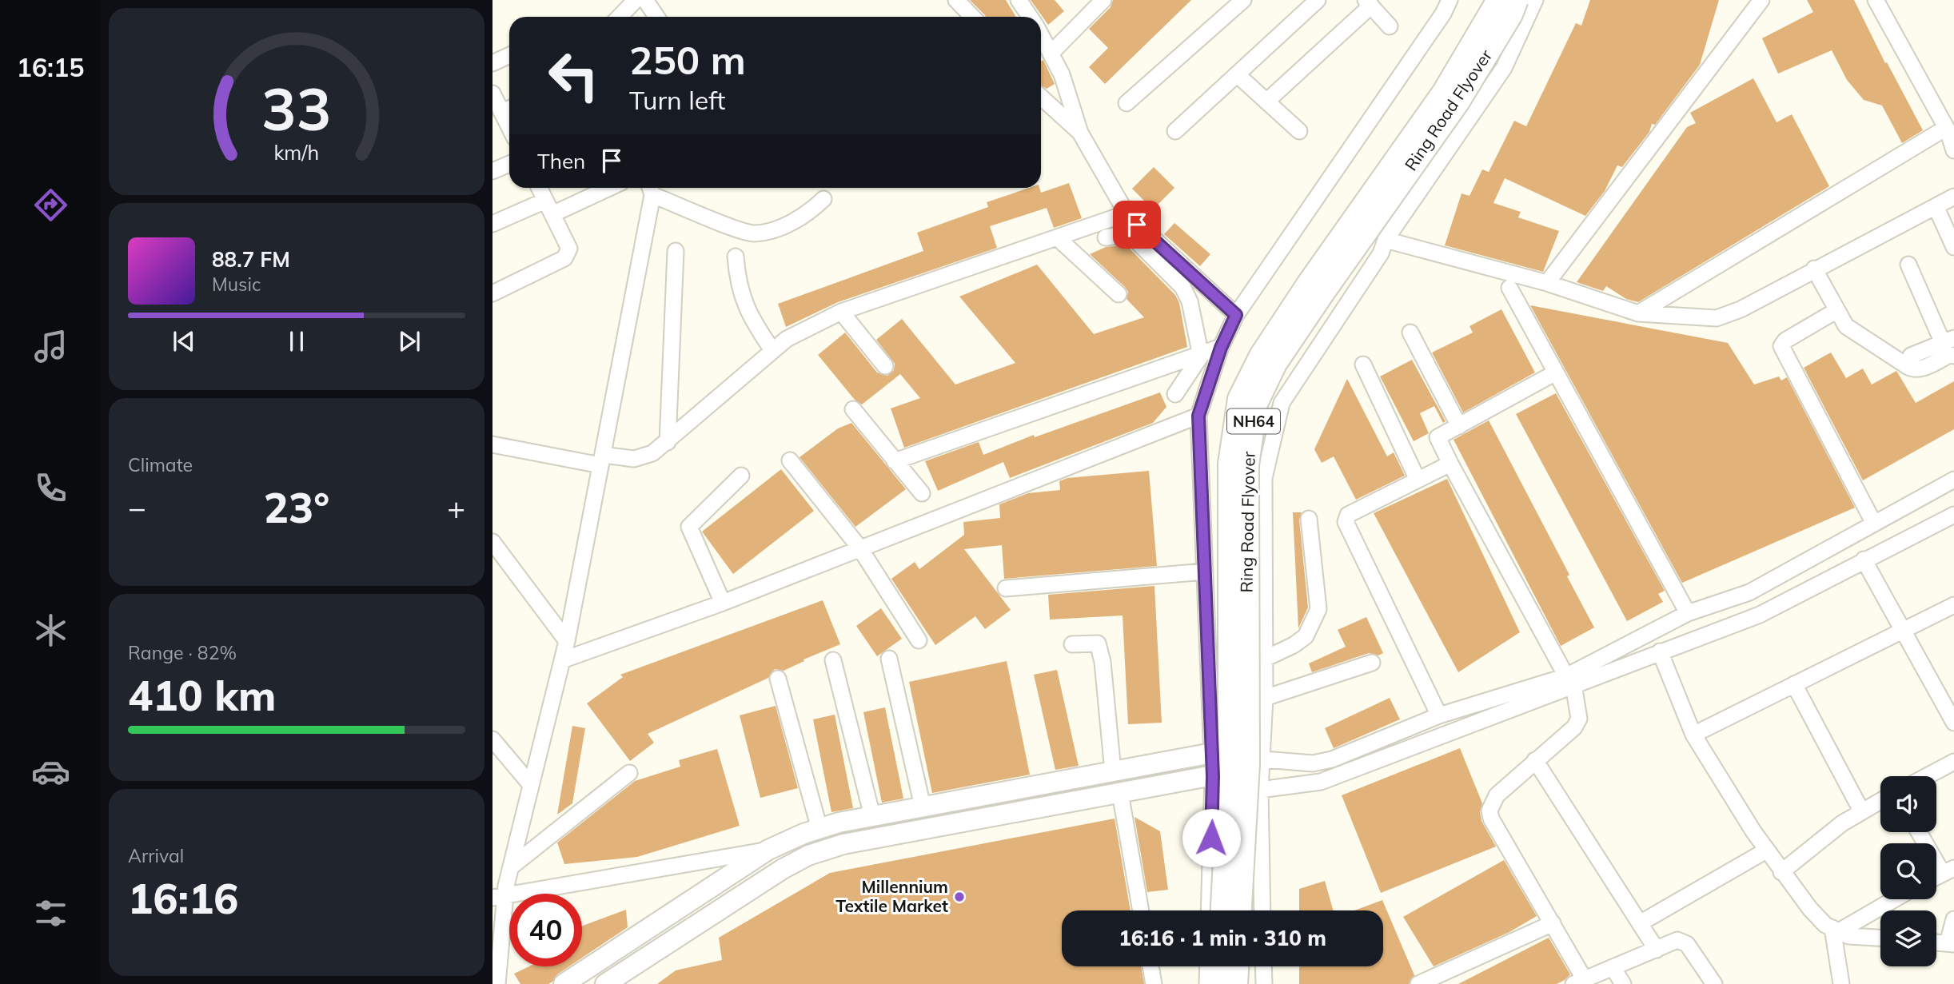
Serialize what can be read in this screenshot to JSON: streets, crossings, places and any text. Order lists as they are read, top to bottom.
{
  "streets": {
    "highway": ["Ring Road Flyover", "NH64"]
  },
  "places": ["Millennium Textile Market"],
  "page": {
    "tabs": "16:15",
    "turn": ["250 m", "Turn left"],
    "then": "Then",
    "song": ["88.7 FM", "Music"],
    "tile": [
      "Climate",
      ["Range · 82%", "410 km"],
      ["Arrival", "16:16"]
    ],
    "heat": ["−", "23°", "+"],
    "limit": "40",
    "trip": "16:16 · 1 min · 310 m",
    "gauge": ["33", "km/h"]
  }
}
